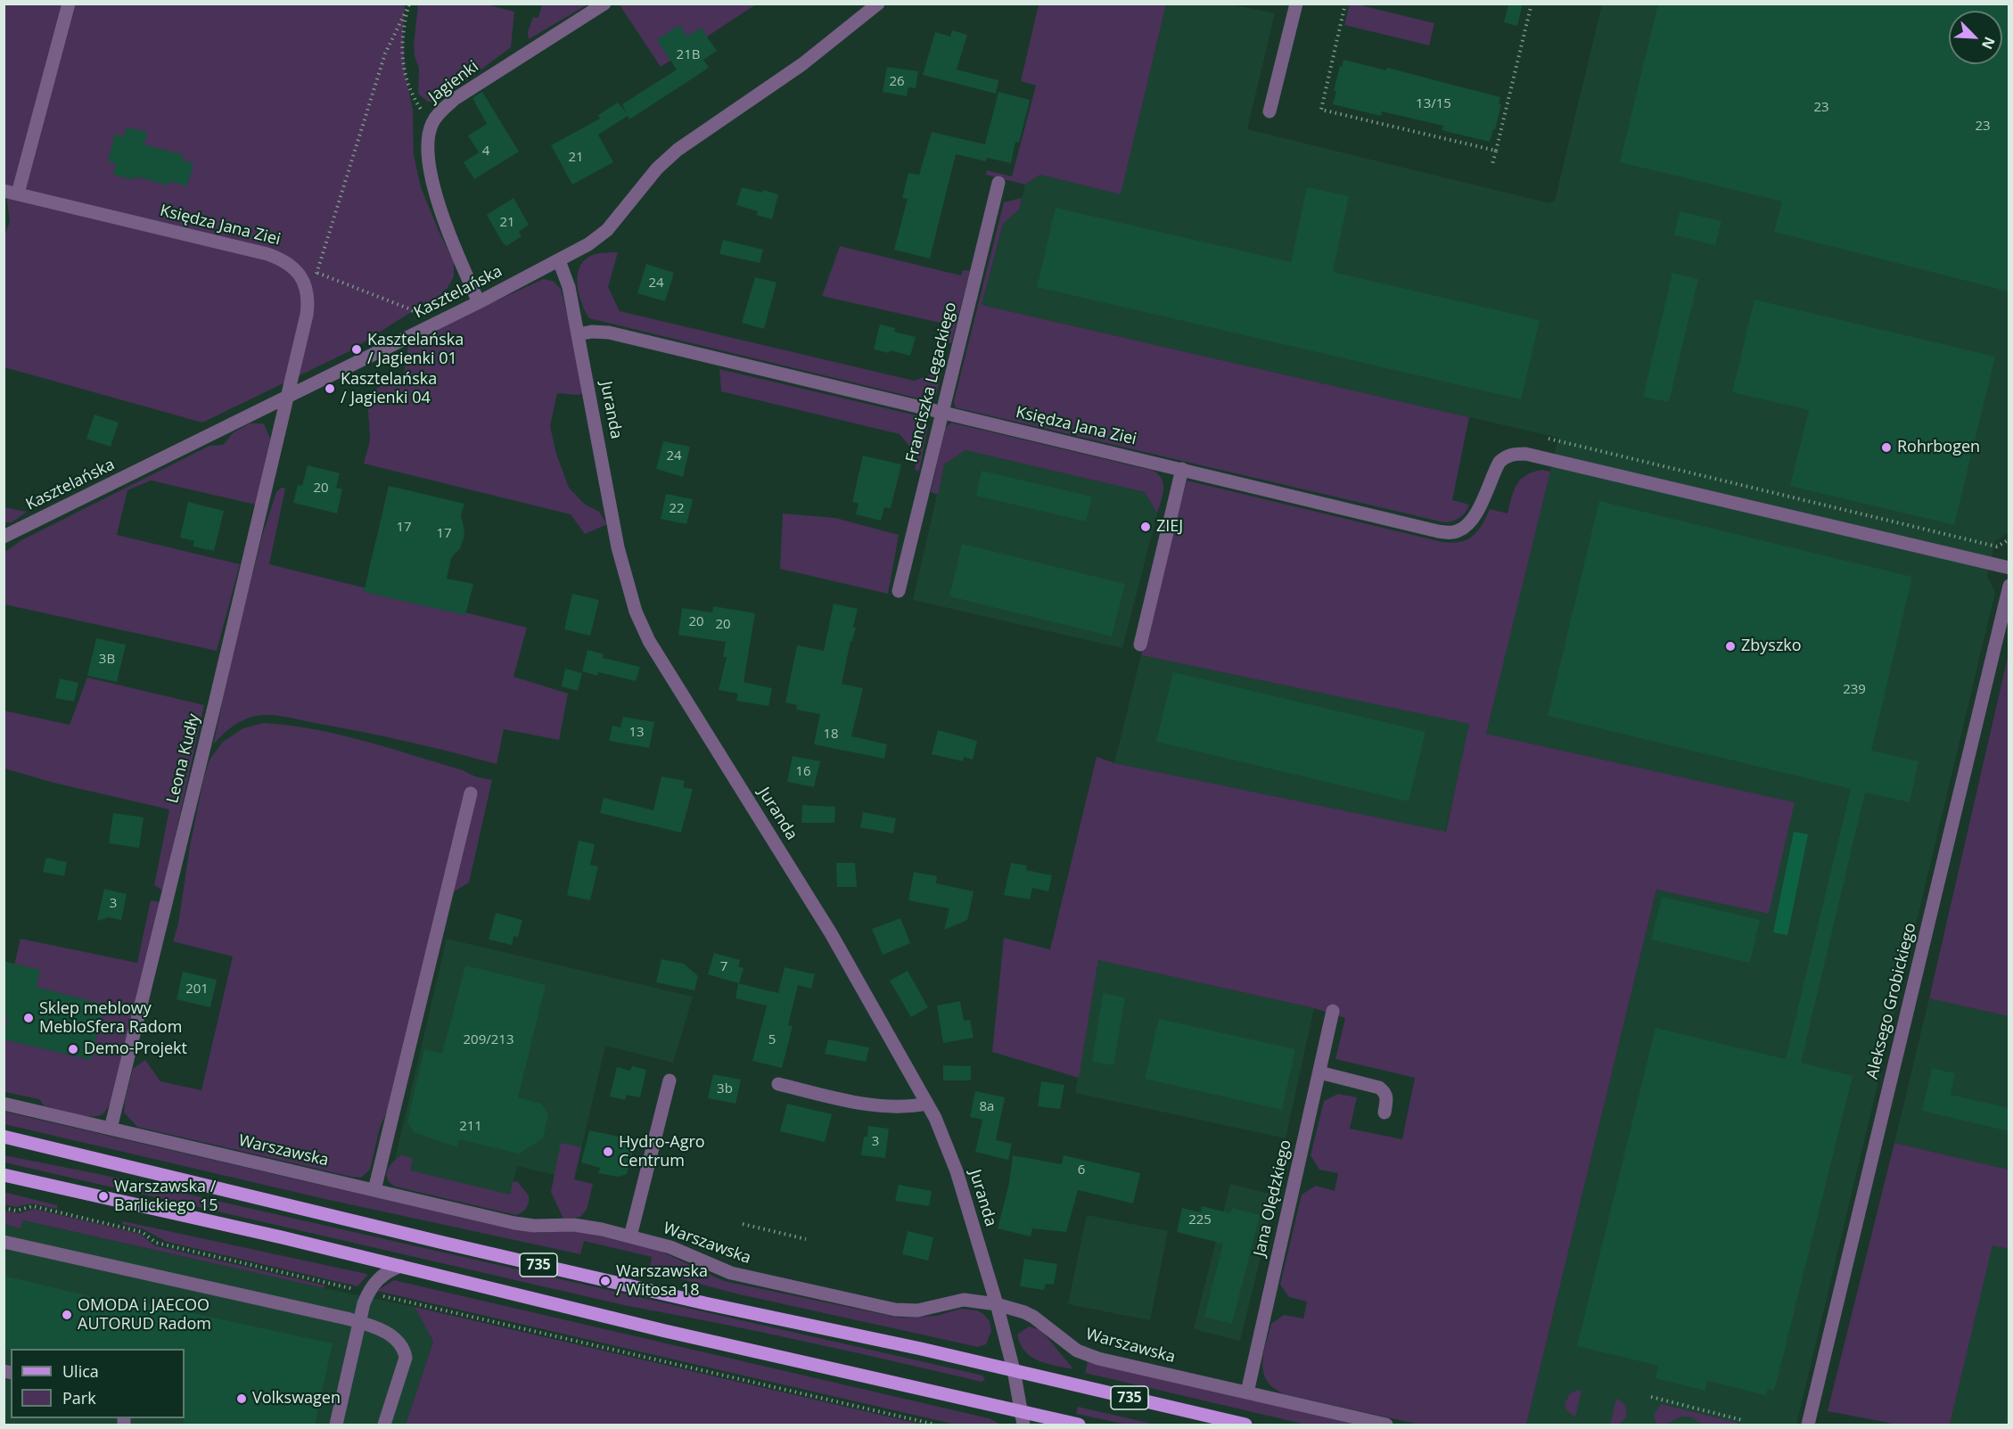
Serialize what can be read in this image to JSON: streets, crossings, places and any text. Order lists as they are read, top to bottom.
{
  "streets": {
    "main road": ["735"],
    "street": [
      "Jagienki",
      "Księdza Jana Ziei",
      "Kasztelańska",
      "Franciszka Legackiego",
      "Juranda",
      "Leona Kudły",
      "Aleksego Grobickiego",
      "Warszawska",
      "Jana Olędzkiego"
    ]
  },
  "crossings": [
    ["Jagienki", "Kasztelańska"],
    ["Księdza Jana Ziei", "Franciszka Legackiego"],
    ["Księdza Jana Ziei", "Juranda"],
    ["Kasztelańska", "Juranda"],
    ["Kasztelańska", "Leona Kudły"],
    ["Juranda", "Warszawska"],
    ["Juranda", "735"],
    ["Leona Kudły", "Warszawska"],
    ["Warszawska", "Jana Olędzkiego"]
  ],
  "places": [
    "Kasztelańska / Jagienki 01",
    "Kasztelańska / Jagienki 04",
    "Rohrbogen",
    "ZIEJ",
    "Zbyszko",
    "Sklep meblowy MebloSfera Radom",
    "Demo-Projekt",
    "Hydro-Agro Centrum",
    "Warszawska / Barlickiego 15",
    "Warszawska / Witosa 18",
    "OMODA i JAECOO AUTORUD Radom",
    "Volkswagen"
  ],
  "house_numbers": [
    "21B",
    "26",
    "13/15",
    "23",
    "23",
    "4",
    "21",
    "21",
    "24",
    "24",
    "20",
    "22",
    "17",
    "17",
    "20",
    "20",
    "3B",
    "239",
    "13",
    "18",
    "16",
    "3",
    "7",
    "201",
    "209/213",
    "5",
    "3b",
    "8a",
    "211",
    "3",
    "6",
    "225"
  ],
  "legend": ["Ulica", "Park"],
  "north": "bottom right"
}
